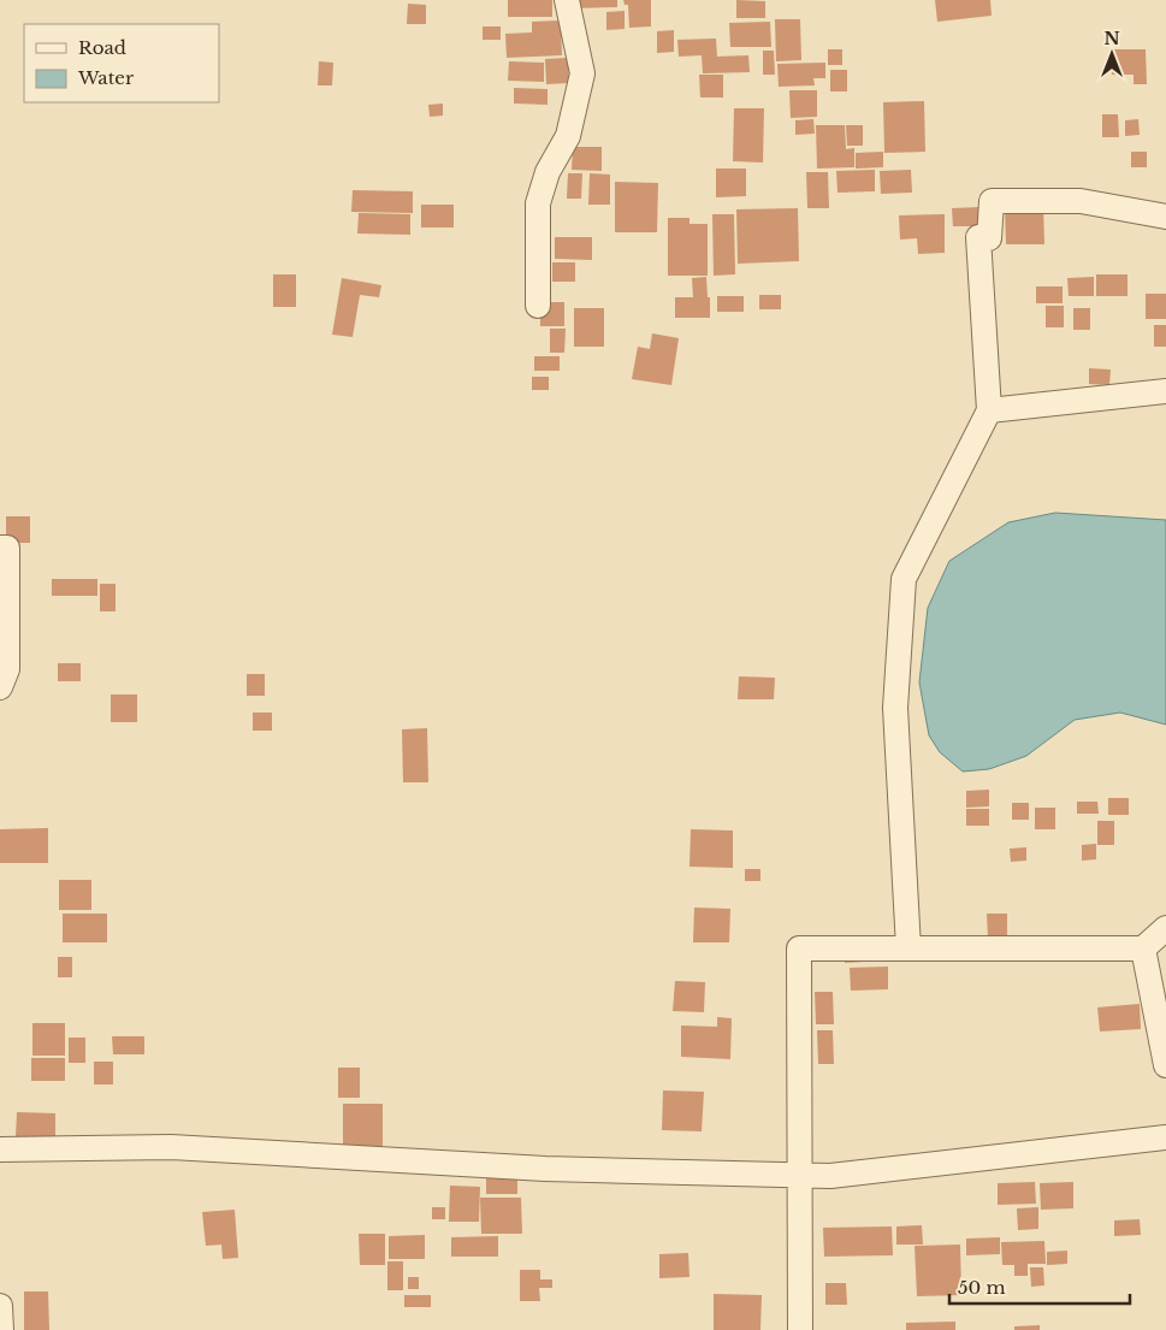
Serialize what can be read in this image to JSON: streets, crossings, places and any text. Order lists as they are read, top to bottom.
{
  "legend": ["Road", "Water"],
  "scale_bar": "50 m",
  "north": "top"
}
